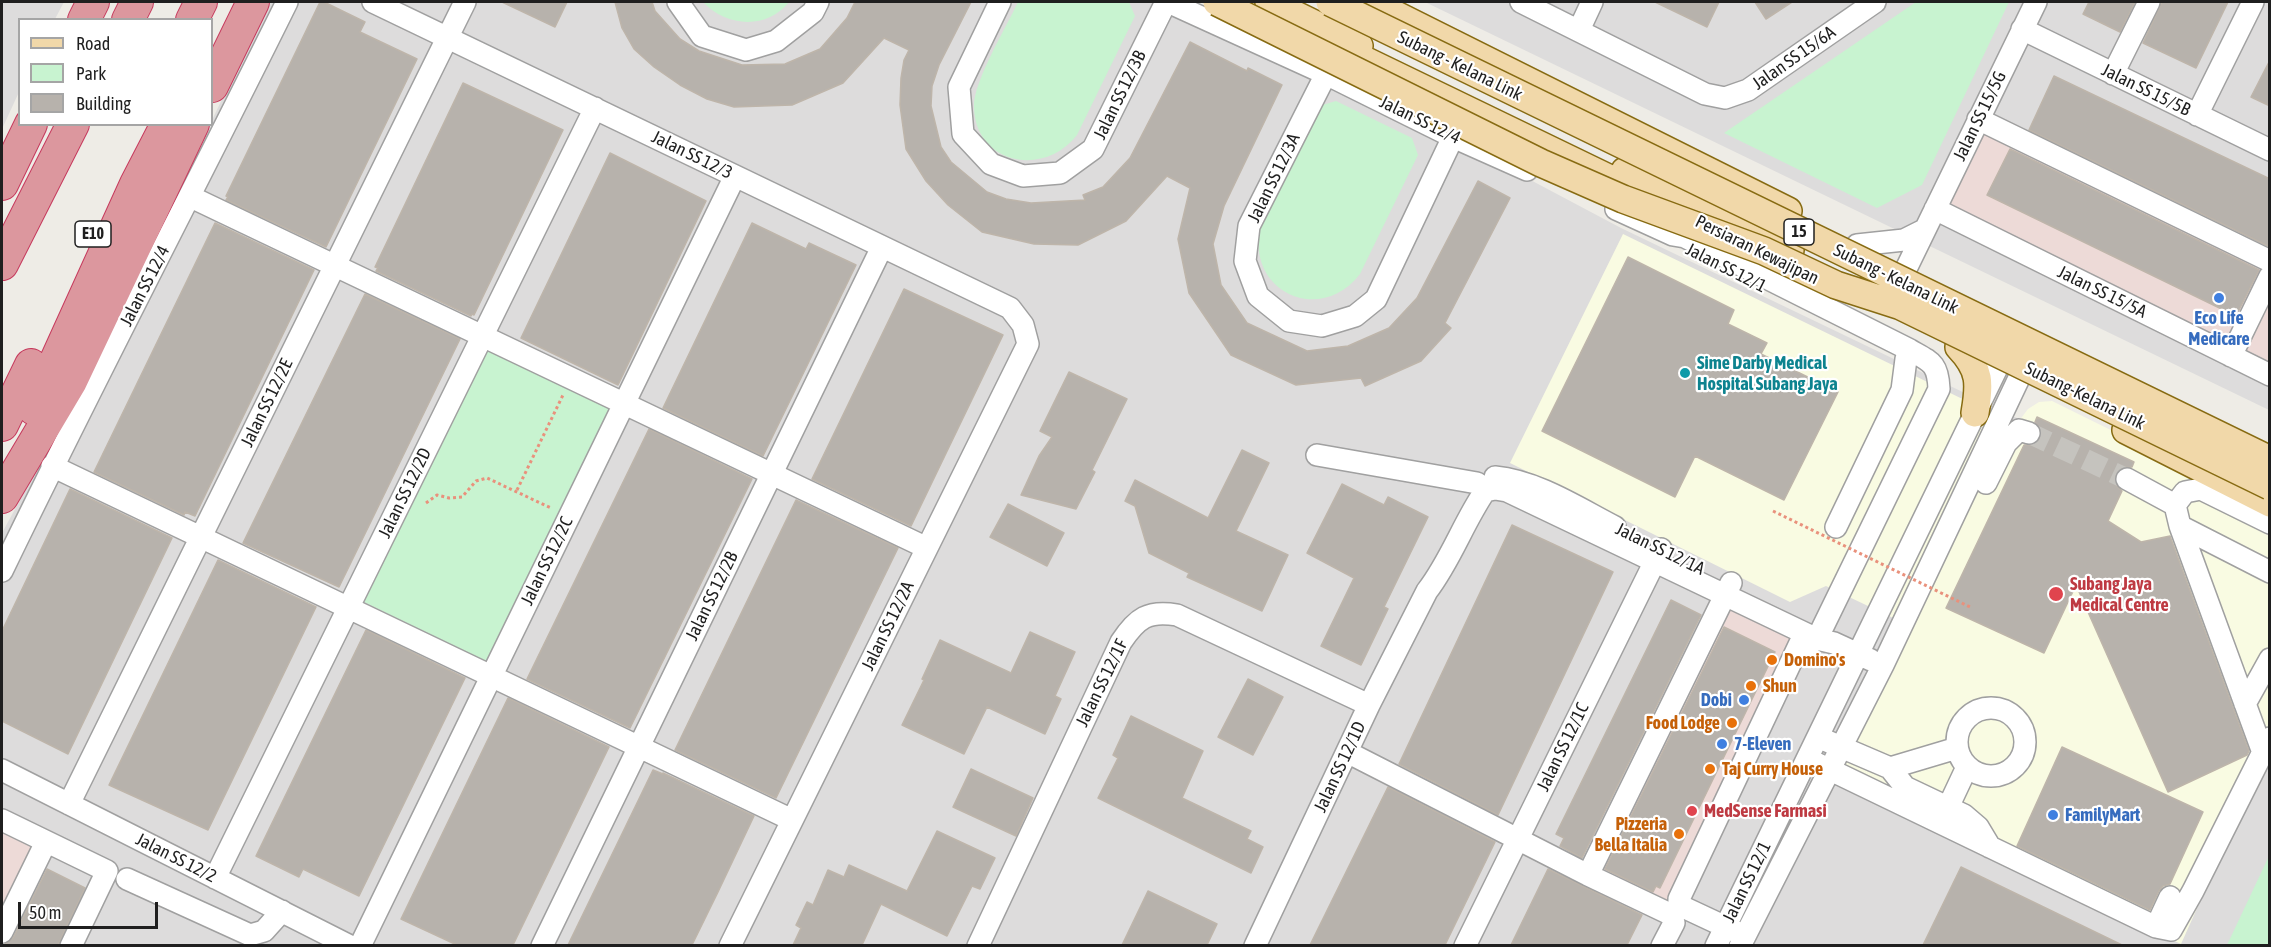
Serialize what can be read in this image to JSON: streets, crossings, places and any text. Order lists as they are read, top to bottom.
{
  "streets": {
    "highway": ["E10"],
    "main road": [
      "Subang - Kelana Link",
      "15",
      "Persiaran Kewajipan",
      "Subang-Kelana Link"
    ],
    "street": [
      "Jalan SS 15/6A",
      "Jalan SS 15/5B",
      "Jalan SS 12/3B",
      "Jalan SS 15/5G",
      "Jalan SS 12/4",
      "Jalan SS 12/3",
      "Jalan SS 12/3A",
      "Jalan SS 12/1",
      "Jalan SS 15/5A",
      "Jalan SS 12/2E",
      "Jalan SS 12/2D",
      "Jalan SS 12/1A",
      "Jalan SS 12/2C",
      "Jalan SS 12/2B",
      "Jalan SS 12/2A",
      "Jalan SS 12/1F",
      "Jalan SS 12/1C",
      "Jalan SS 12/1D",
      "Jalan SS 12/2"
    ]
  },
  "crossings": [
    ["Subang - Kelana Link", "Subang-Kelana Link"],
    ["Jalan SS 15/5B", "Jalan SS 15/5G"],
    ["Jalan SS 12/3B", "Jalan SS 12/4"],
    ["Jalan SS 15/5G", "Jalan SS 15/5A"],
    ["Jalan SS 12/4", "Jalan SS 12/3A"],
    ["Jalan SS 12/4", "Jalan SS 12/1"],
    ["Jalan SS 12/3", "Jalan SS 12/2E"],
    ["Jalan SS 12/3", "Jalan SS 12/2D"],
    ["Jalan SS 12/3", "Jalan SS 12/2C"],
    ["Jalan SS 12/3", "Jalan SS 12/2B"],
    ["Jalan SS 12/3", "Jalan SS 12/2A"],
    ["Persiaran Kewajipan", "Jalan SS 12/1"],
    ["Jalan SS 12/1", "Jalan SS 12/1A"],
    ["Jalan SS 12/2E", "Jalan SS 12/2"],
    ["Jalan SS 12/2D", "Jalan SS 12/2"],
    ["Jalan SS 12/1A", "Jalan SS 12/1C"],
    ["Jalan SS 12/1A", "Jalan SS 12/1D"],
    ["Jalan SS 12/1F", "Jalan SS 12/1D"]
  ],
  "places": [
    "Eco Life Medicare",
    "Sime Darby Medical Hospital Subang Jaya",
    "Subang Jaya Medical Centre",
    "Domino's",
    "Shun",
    "Dobi",
    "Food Lodge",
    "7-Eleven",
    "Taj Curry House",
    "MedSense Farmasi",
    "FamilyMart",
    "Pizzeria Bella Italia"
  ],
  "legend": ["Road", "Park", "Building"],
  "scale_bar": "50 m"
}
